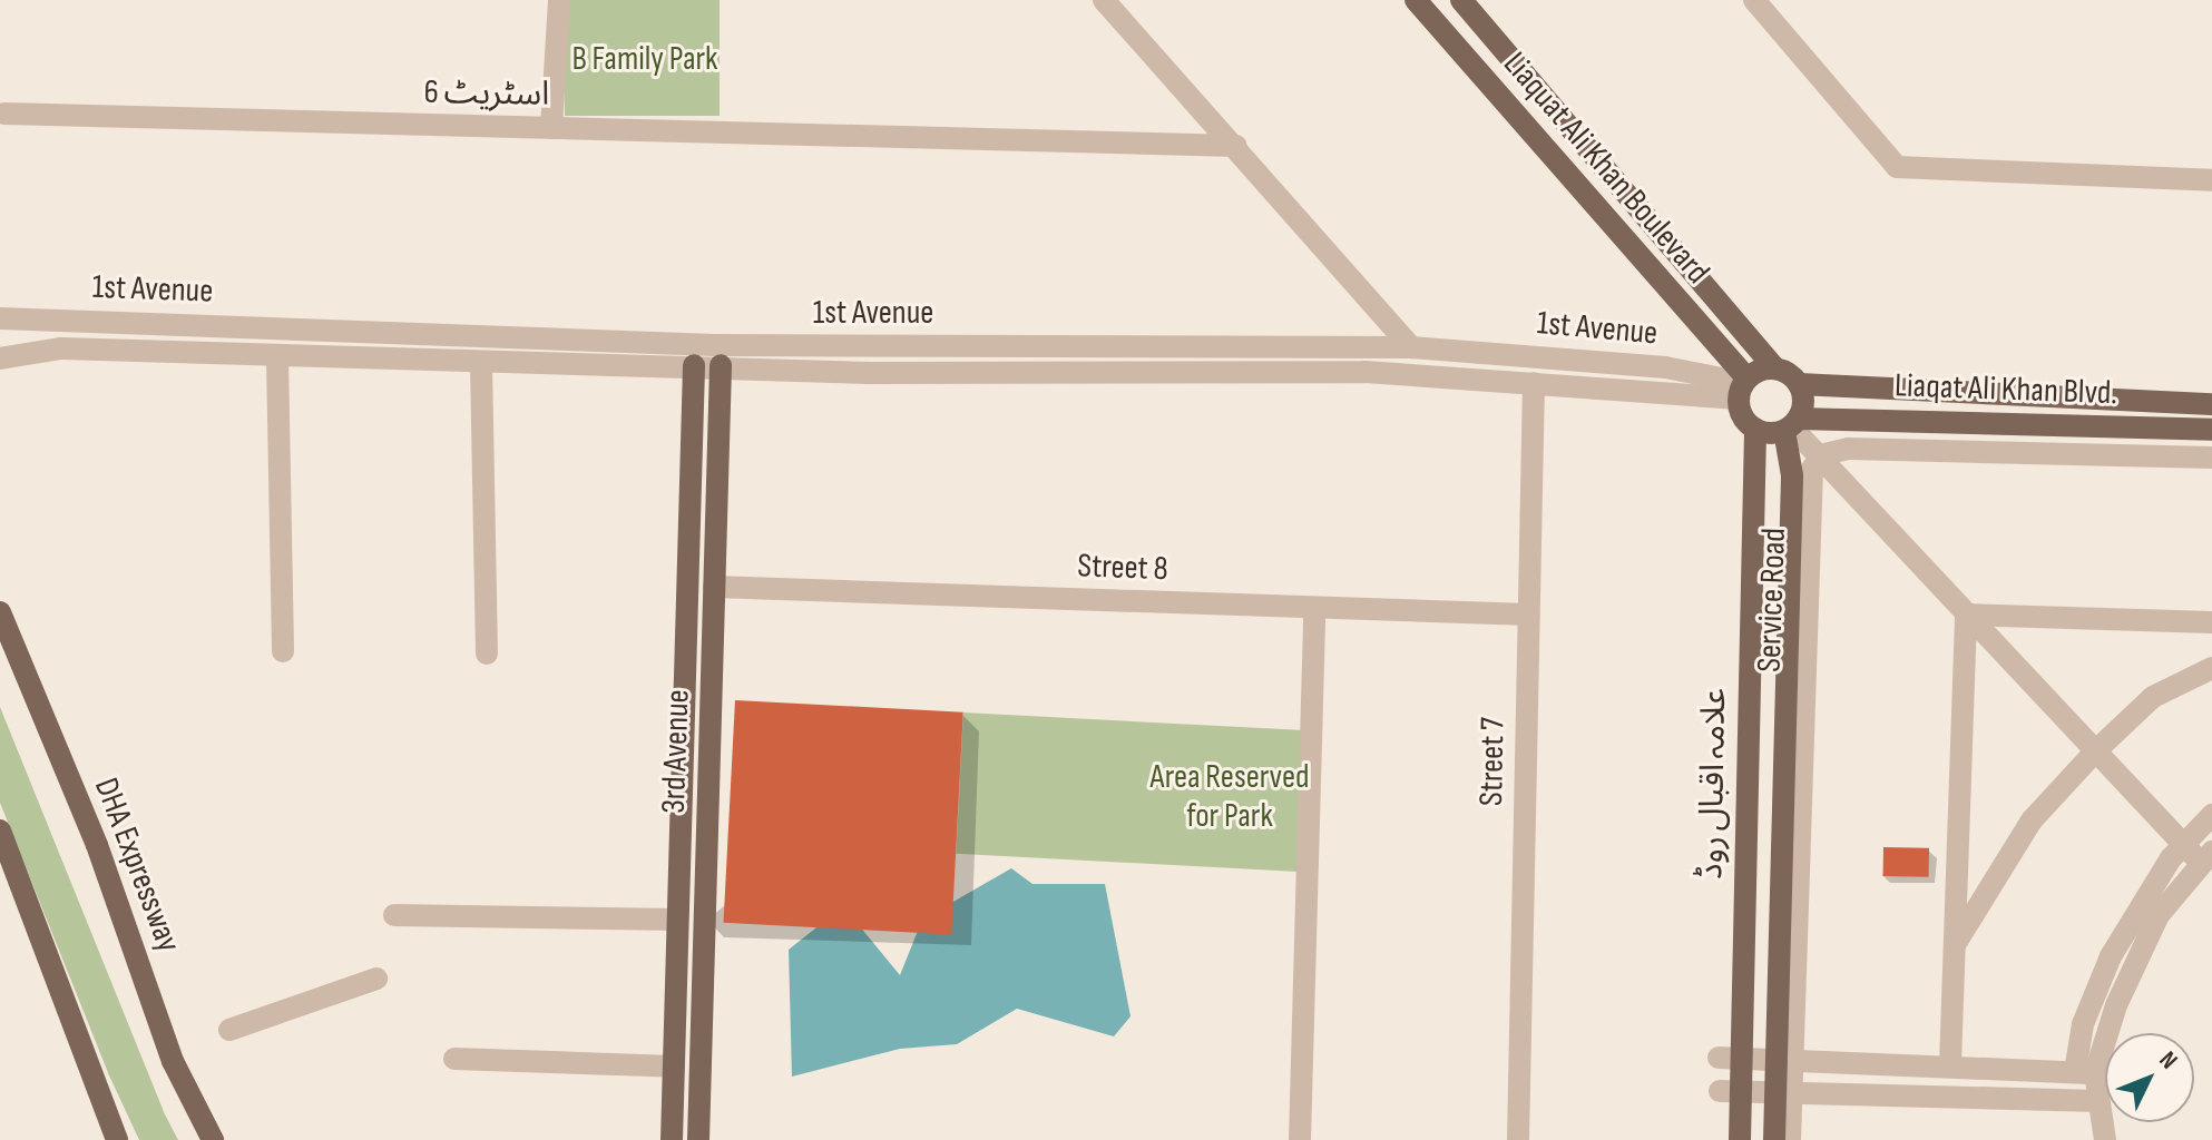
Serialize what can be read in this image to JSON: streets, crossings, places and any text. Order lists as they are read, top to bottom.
{
  "streets": {
    "main road": [
      "Liaquat Ali Khan Boulevard",
      "Liaqat Ali Khan Blvd.",
      "3rd Avenue",
      "علامہ اقبال روڈ",
      "DHA Expressway"
    ],
    "street": [
      "اسٹریٹ 6",
      "1st Avenue",
      "Street 8",
      "Service Road",
      "Street 7"
    ]
  },
  "crossings": [
    ["Liaquat Ali Khan Boulevard", "1st Avenue"],
    ["Liaquat Ali Khan Boulevard", "Liaqat Ali Khan Blvd."],
    ["Liaquat Ali Khan Boulevard", "علامہ اقبال روڈ"],
    ["Liaqat Ali Khan Blvd.", "علامہ اقبال روڈ"],
    ["Street 8", "3rd Avenue"],
    ["Street 8", "Street 7"]
  ],
  "parks": ["B Family Park", "Area Reserved for Park"],
  "north": "top right"
}
